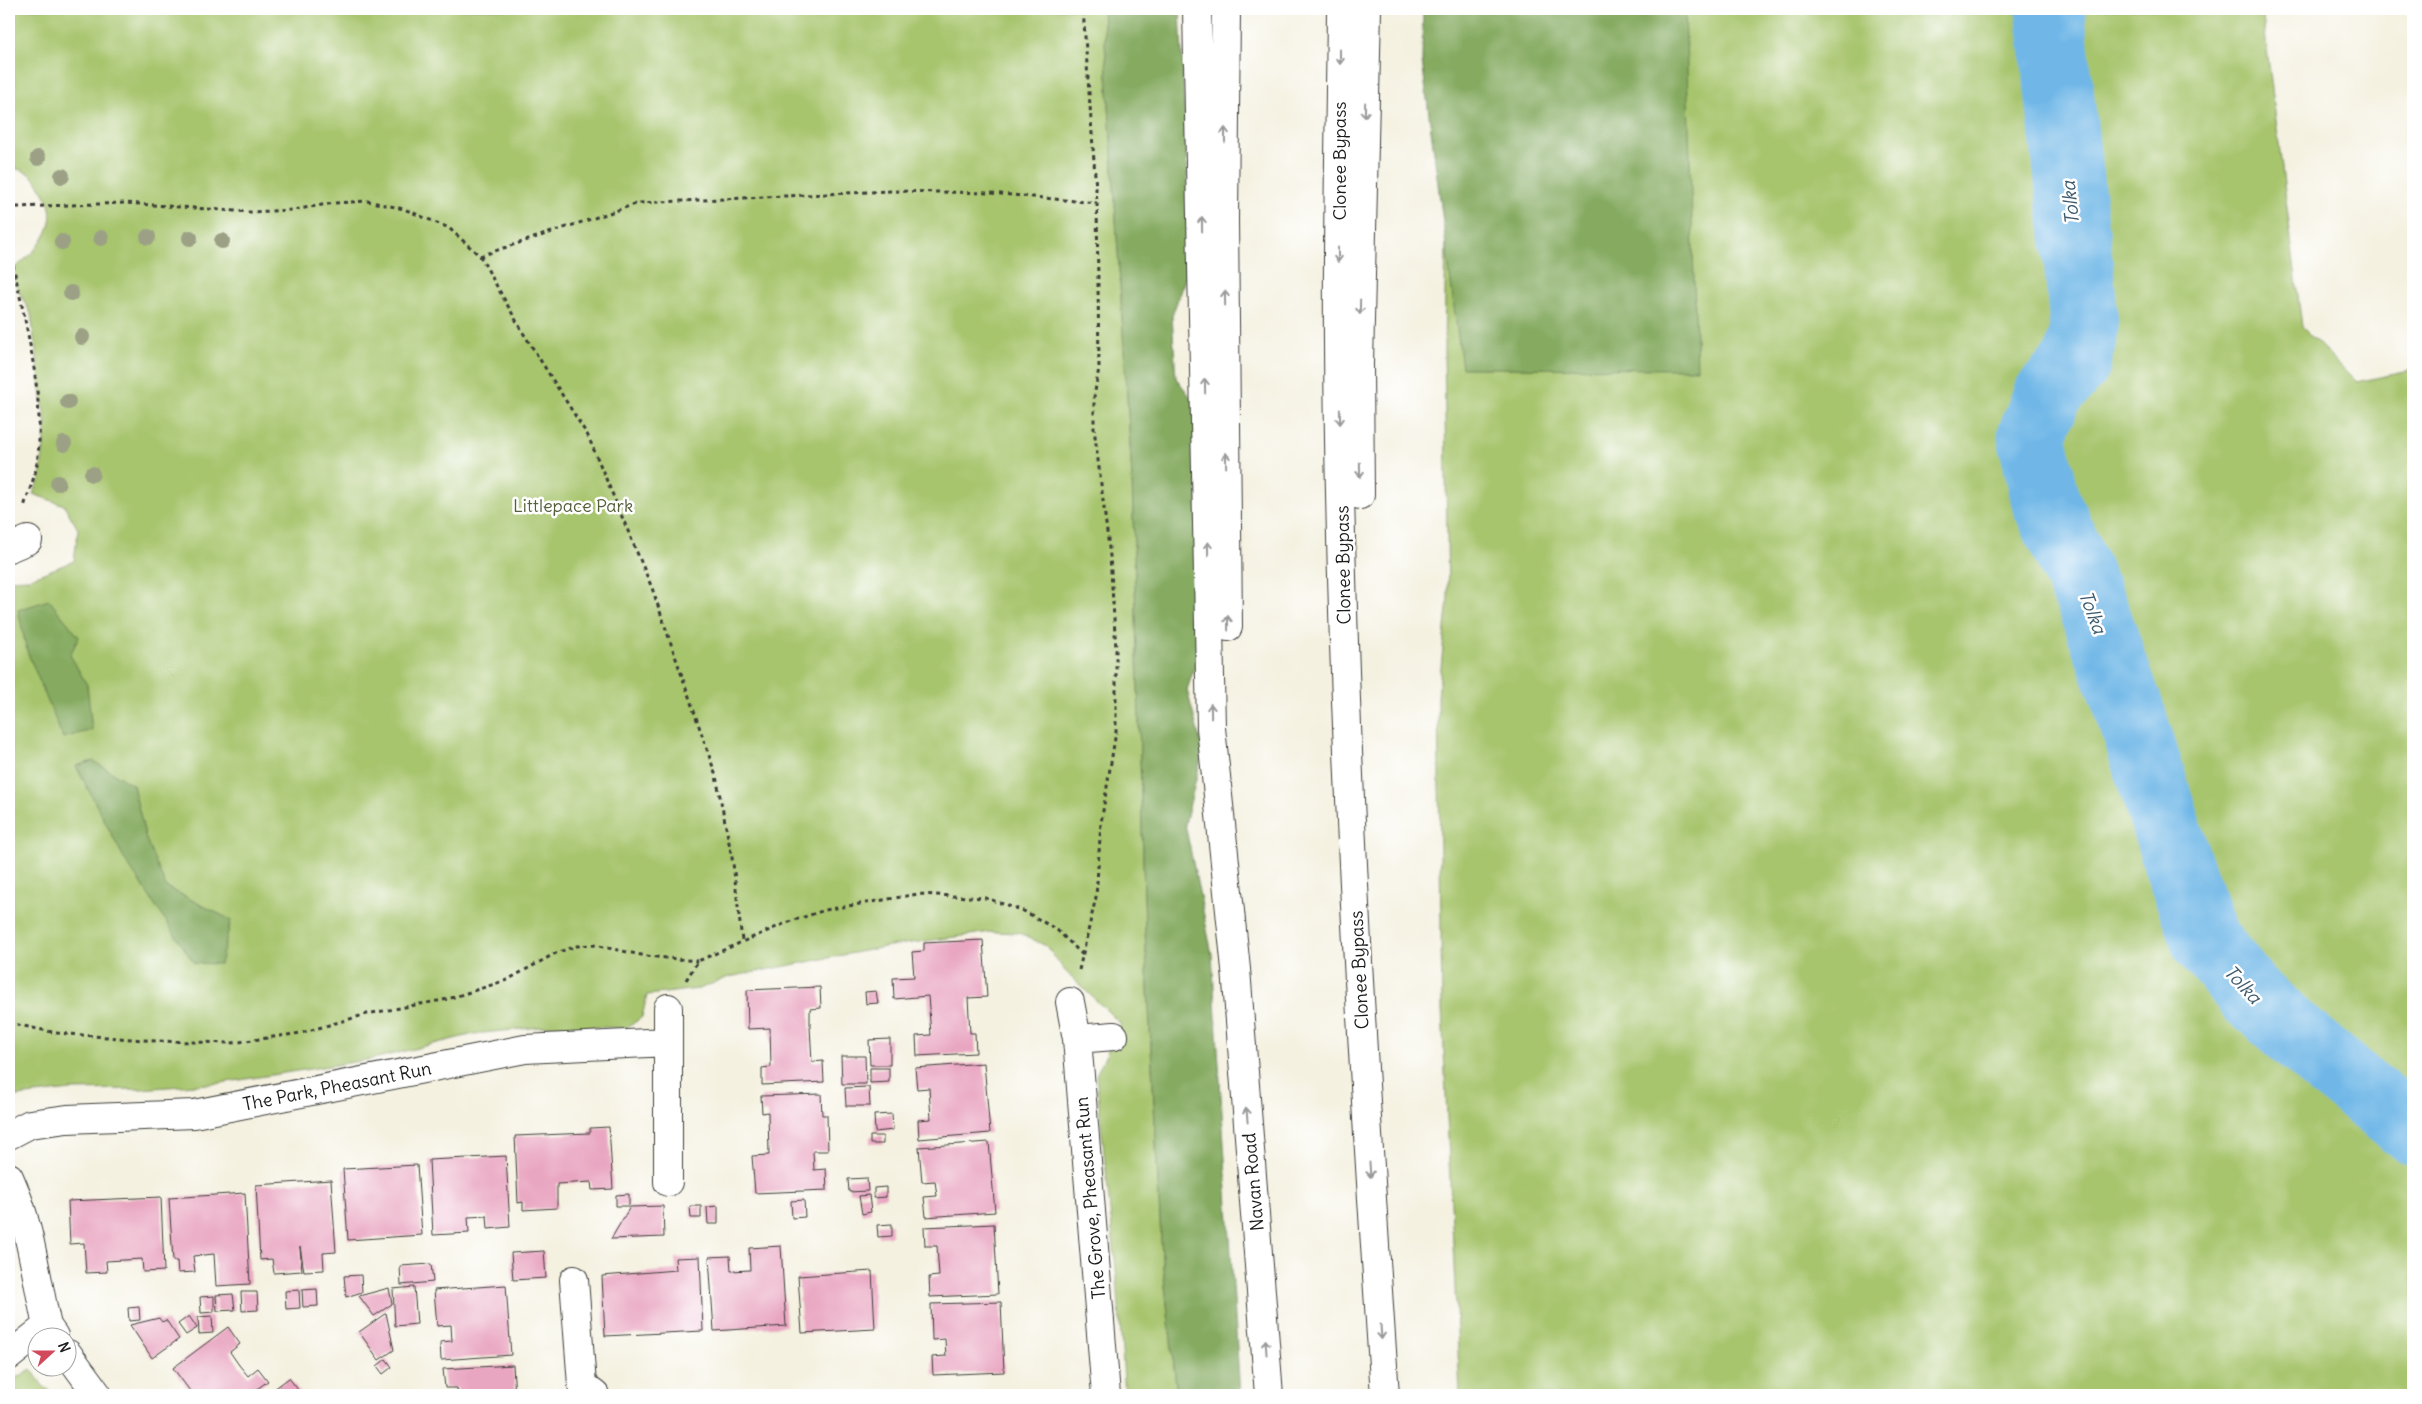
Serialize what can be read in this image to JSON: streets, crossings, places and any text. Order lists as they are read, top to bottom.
{
  "streets": {
    "main road": [
      "Clonee Bypass",
      "The Park, Pheasant Run",
      "Navan Road",
      "The Grove, Pheasant Run"
    ]
  },
  "water": ["Tolka"],
  "parks": ["Littlepace Park"],
  "north": "right"
}
